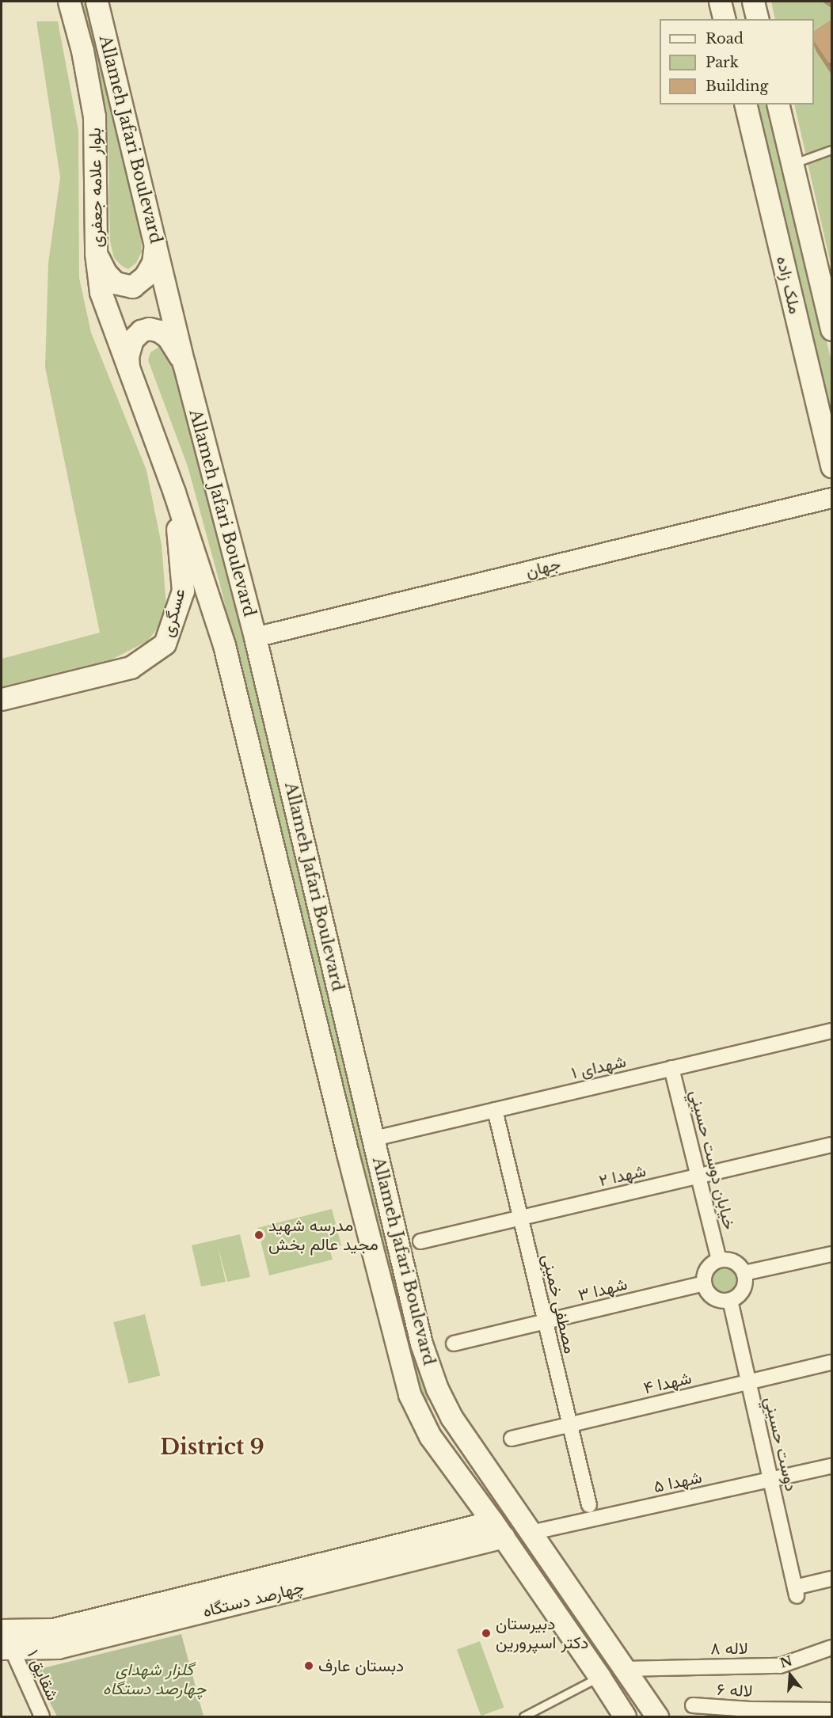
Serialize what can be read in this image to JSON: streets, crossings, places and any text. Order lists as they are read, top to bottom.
{
  "streets": {
    "main road": [
      "Allameh Jafari Boulevard",
      "بلوار علامه جعفری",
      "ملک زاده",
      "عسگری",
      "چهارصد دستگاه"
    ],
    "street": [
      "جهان",
      "شهدای ۱",
      "خیابان دوست حسيني",
      "شهدا ۲",
      "شهدا ۳",
      "مصطفی خمینی",
      "شهدا ۴",
      "دوست حسيني",
      "شهدا ۵",
      "لاله ۸",
      "شقایق ۱",
      "لاله ۶"
    ]
  },
  "crossings": [
    ["Allameh Jafari Boulevard", "بلوار علامه جعفری"],
    ["Allameh Jafari Boulevard", "جهان"],
    ["Allameh Jafari Boulevard", "عسگری"],
    ["Allameh Jafari Boulevard", "شهدای ۱"],
    ["Allameh Jafari Boulevard", "شهدا ۵"],
    ["Allameh Jafari Boulevard", "چهارصد دستگاه"],
    ["Allameh Jafari Boulevard", "لاله ۸"],
    ["شهدای ۱", "خیابان دوست حسيني"],
    ["شهدای ۱", "مصطفی خمینی"],
    ["خیابان دوست حسيني", "شهدا ۲"],
    ["خیابان دوست حسيني", "شهدا ۳"],
    ["خیابان دوست حسيني", "دوست حسيني"],
    ["شهدا ۲", "مصطفی خمینی"],
    ["شهدا ۳", "مصطفی خمینی"],
    ["شهدا ۳", "دوست حسيني"],
    ["مصطفی خمینی", "شهدا ۴"],
    ["شهدا ۴", "دوست حسيني"],
    ["دوست حسيني", "شهدا ۵"],
    ["چهارصد دستگاه", "شقایق ۱"]
  ],
  "districts": ["District 9"],
  "parks": ["گلزار شهدای چهارصد دستگاه"],
  "places": ["مدرسه شهید مجید عالم بخش", "دبیرستان دکتر اسپرورین", "دبستان عارف"],
  "legend": ["Road", "Park", "Building"],
  "north": "top"
}
